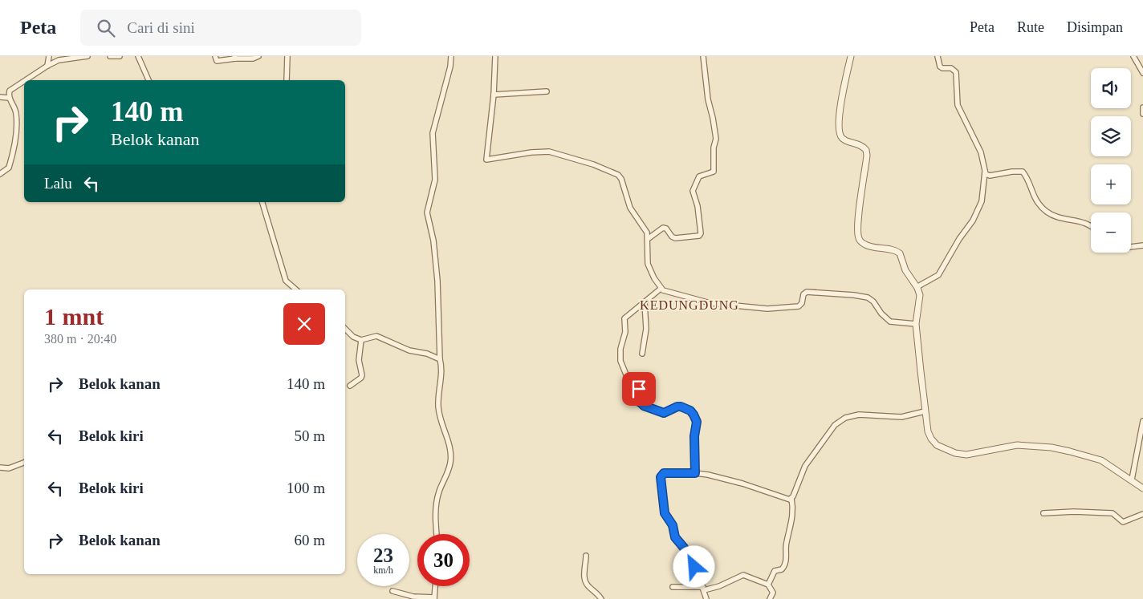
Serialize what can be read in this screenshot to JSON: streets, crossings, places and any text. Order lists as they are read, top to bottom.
{
  "districts": ["KEDUNGDUNG"],
  "page": {
    "header": "Peta",
    "search": "Cari di sini",
    "nav": ["Peta", "Rute", "Disimpan"],
    "map_buttons": ["+", "−"],
    "turn": ["140 m", "Belok kanan"],
    "then": "Lalu",
    "heading": ["1 mnt", "380 m · 20:40"],
    "list": [
      {
        "name": "Belok kanan",
        "value": "140 m"
      },
      {
        "name": "Belok kiri",
        "value": "50 m"
      },
      {
        "name": "Belok kiri",
        "value": "100 m"
      },
      {
        "name": "Belok kanan",
        "value": "60 m"
      }
    ],
    "speed": "23 km/h",
    "limit": "30"
  }
}
